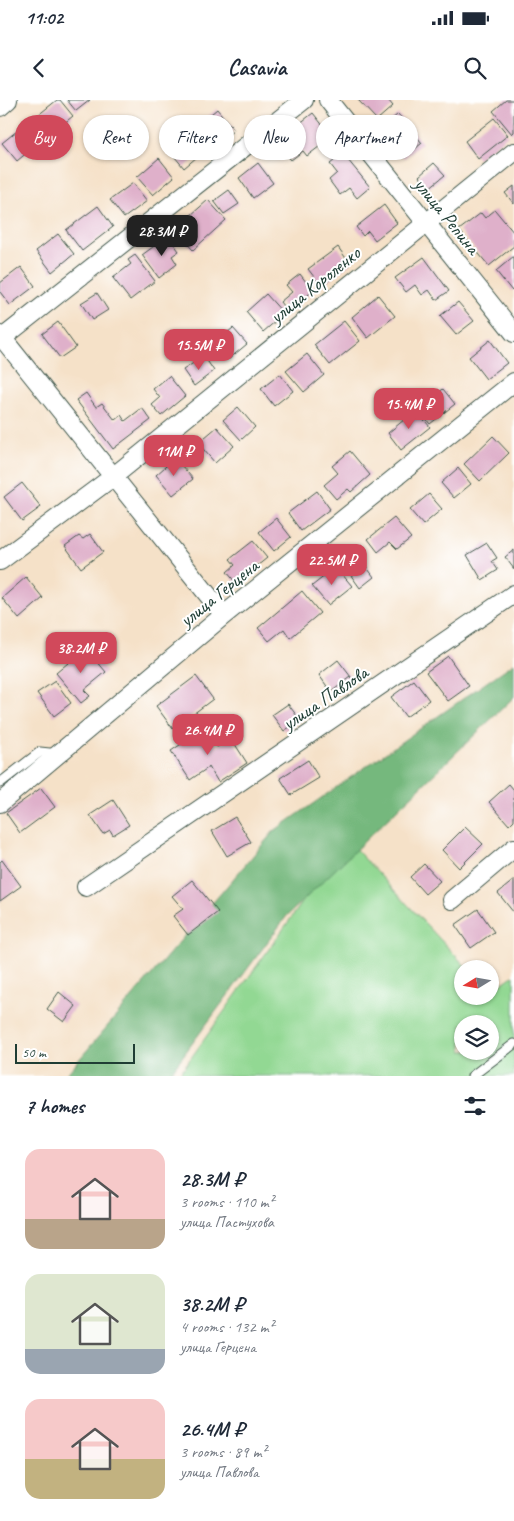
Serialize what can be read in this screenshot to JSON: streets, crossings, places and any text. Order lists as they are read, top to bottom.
{
  "streets": {
    "street": [
      "улица Репина",
      "улица Короленко",
      "улица Герцена",
      "улица Павлова"
    ]
  },
  "crossings": [
    ["улица Репина", "улица Короленко"]
  ],
  "scale_bar": "50 m",
  "north": "left",
  "page": {
    "status": "11:02",
    "header": "Casavia",
    "chip": [
      "Buy",
      "Rent",
      "Filters",
      "New",
      "Apartment"
    ],
    "price": [
      "28.3M ₽",
      "15.5M ₽",
      "15.4M ₽",
      "11M ₽",
      "22.5M ₽",
      "38.2M ₽",
      "26.4M ₽"
    ],
    "scale": "50 m",
    "heading": "7 homes",
    "list": [
      {
        "name": "28.3M ₽",
        "note": "3 rooms · 110 m² · улица Пастухова"
      },
      {
        "name": "38.2M ₽",
        "note": "4 rooms · 132 m² · улица Герцена"
      },
      {
        "name": "26.4M ₽",
        "note": "3 rooms · 89 m² · улица Павлова"
      }
    ]
  }
}
